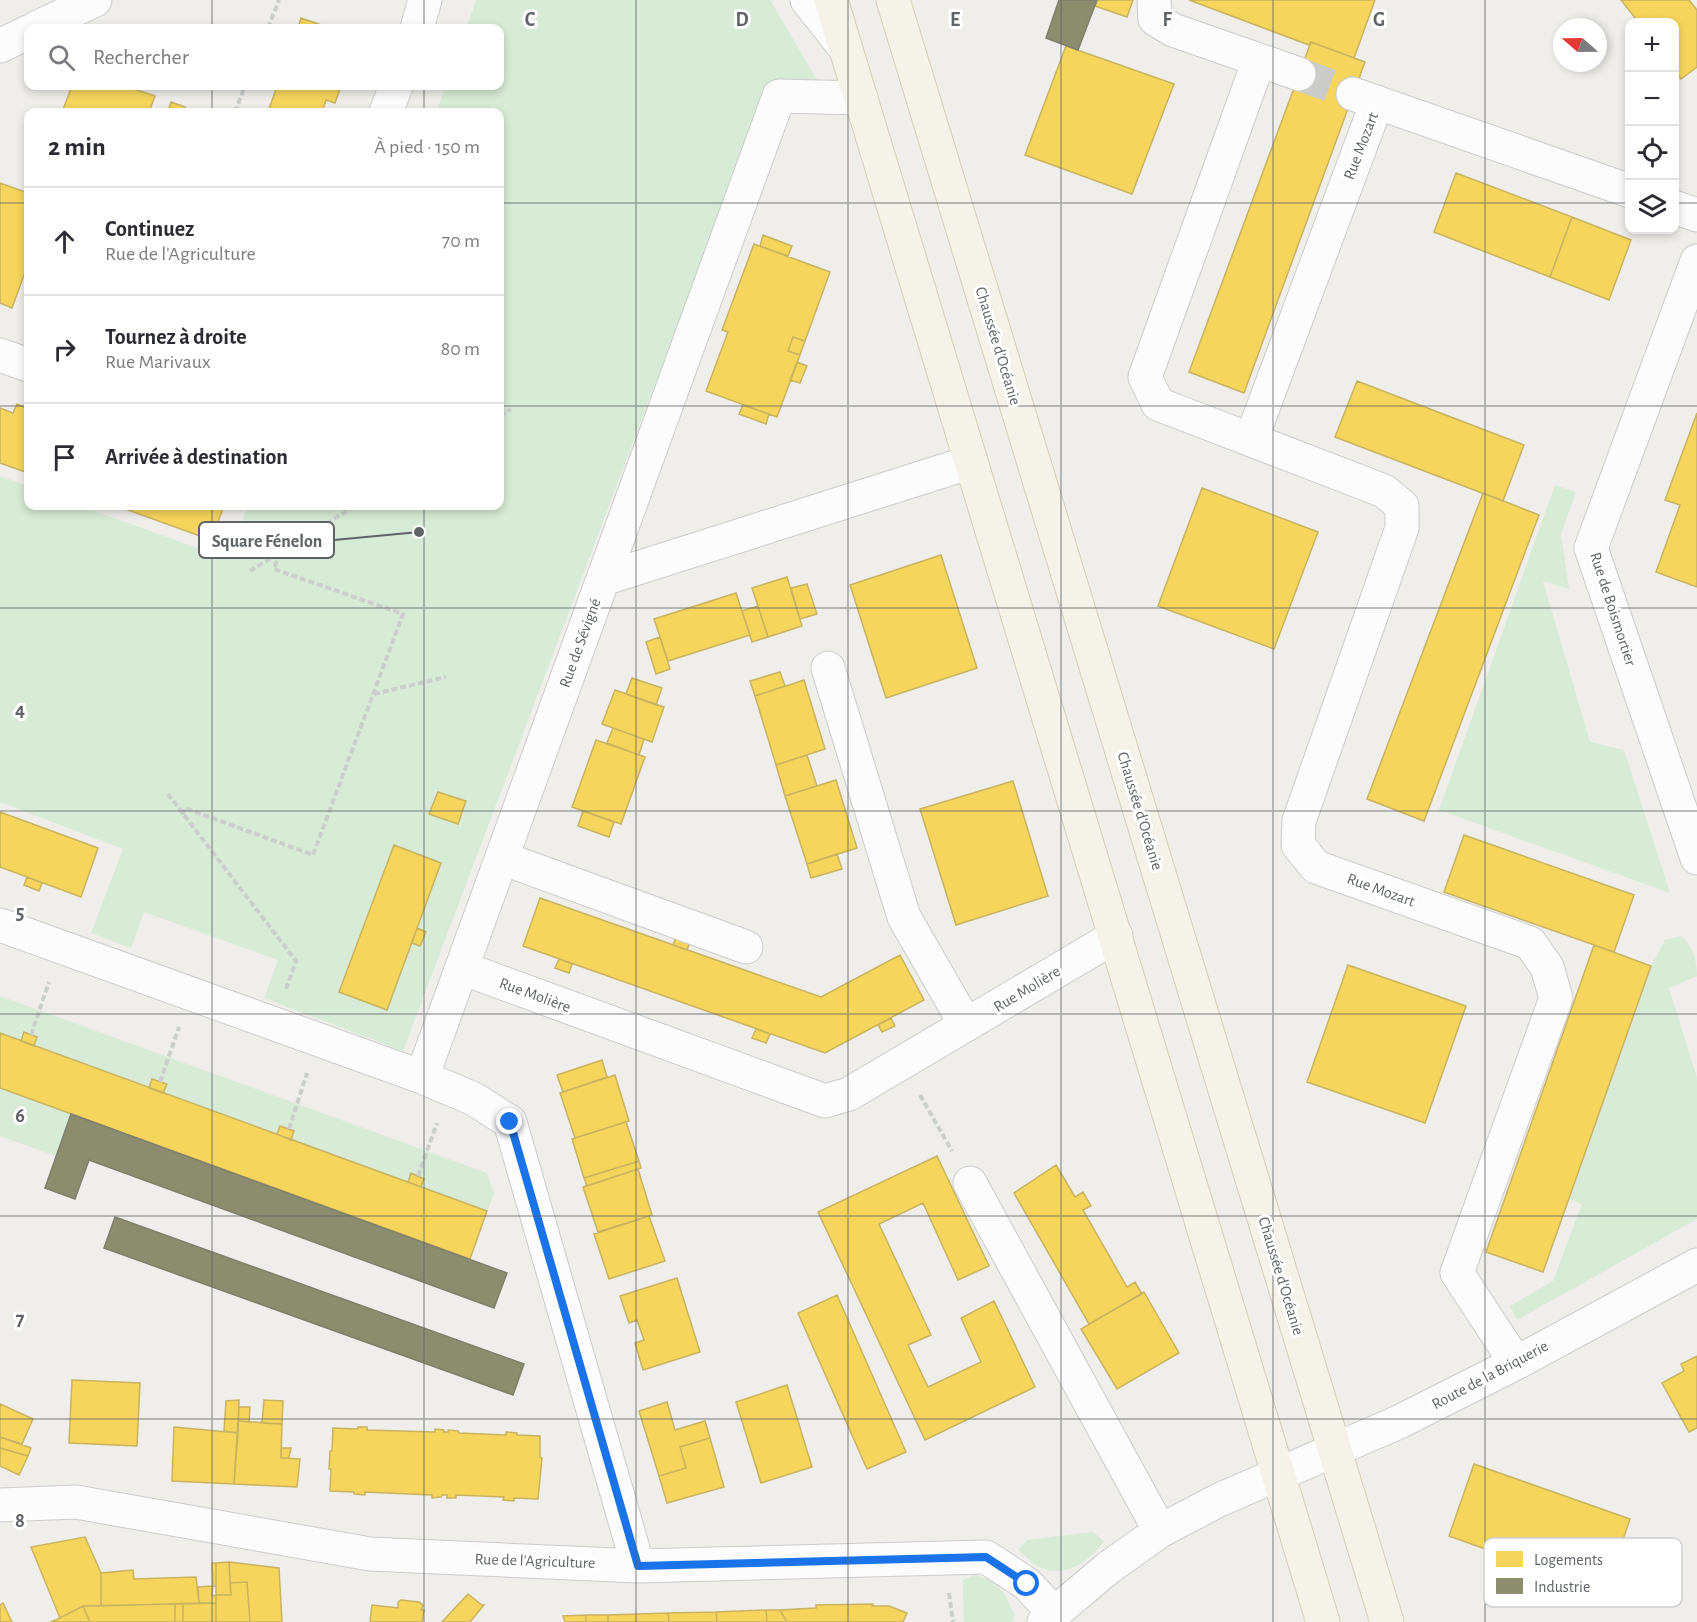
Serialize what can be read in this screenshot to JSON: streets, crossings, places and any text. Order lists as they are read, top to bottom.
{
  "streets": {
    "main road": ["Chaussée d'Océanie"],
    "street": [
      "Rue Mozart",
      "Rue de Boismortier",
      "Rue de Sévigné",
      "Rue Molière",
      "Route de la Briquerie",
      "Rue de l'Agriculture"
    ]
  },
  "crossings": [
    ["Rue Mozart", "Route de la Briquerie"],
    ["Chaussée d'Océanie", "Route de la Briquerie"],
    ["Rue de Sévigné", "Rue Molière"],
    ["Route de la Briquerie", "Rue de l'Agriculture"]
  ],
  "places": ["Square Fénelon"],
  "legend": ["Logements", "Industrie"],
  "north": "left",
  "page": {
    "map_buttons": ["+", "−"],
    "search": "Rechercher",
    "heading": ["2 min", "À pied · 150 m"],
    "list": [
      ["Continuez", "Rue de l'Agriculture", "70 m"],
      ["Tournez à droite", "Rue Marivaux", "80 m"],
      "Arrivée à destination"
    ]
  },
  "grid": {
    "columns": [
      "C",
      "D",
      "E",
      "F",
      "G"
    ],
    "rows": [
      "4",
      "5",
      "6",
      "7",
      "8"
    ]
  }
}
